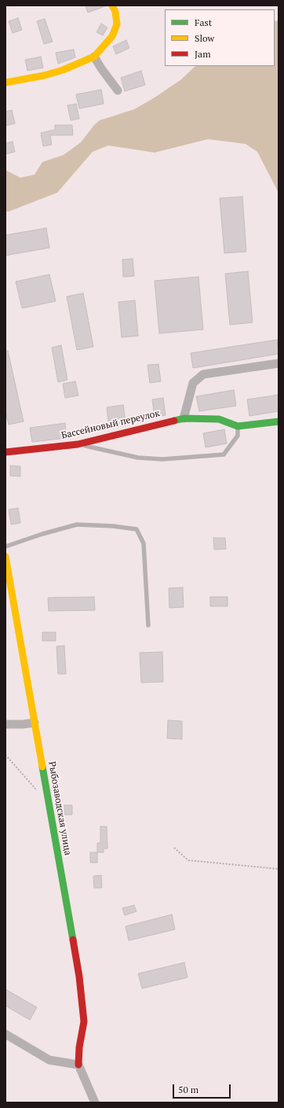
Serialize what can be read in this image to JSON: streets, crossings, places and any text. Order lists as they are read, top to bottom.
{
  "streets": {
    "street": ["Бассейновый переулок", "Рыбозаводская улица"]
  },
  "legend": ["Fast", "Slow", "Jam"],
  "scale_bar": "50 m"
}
